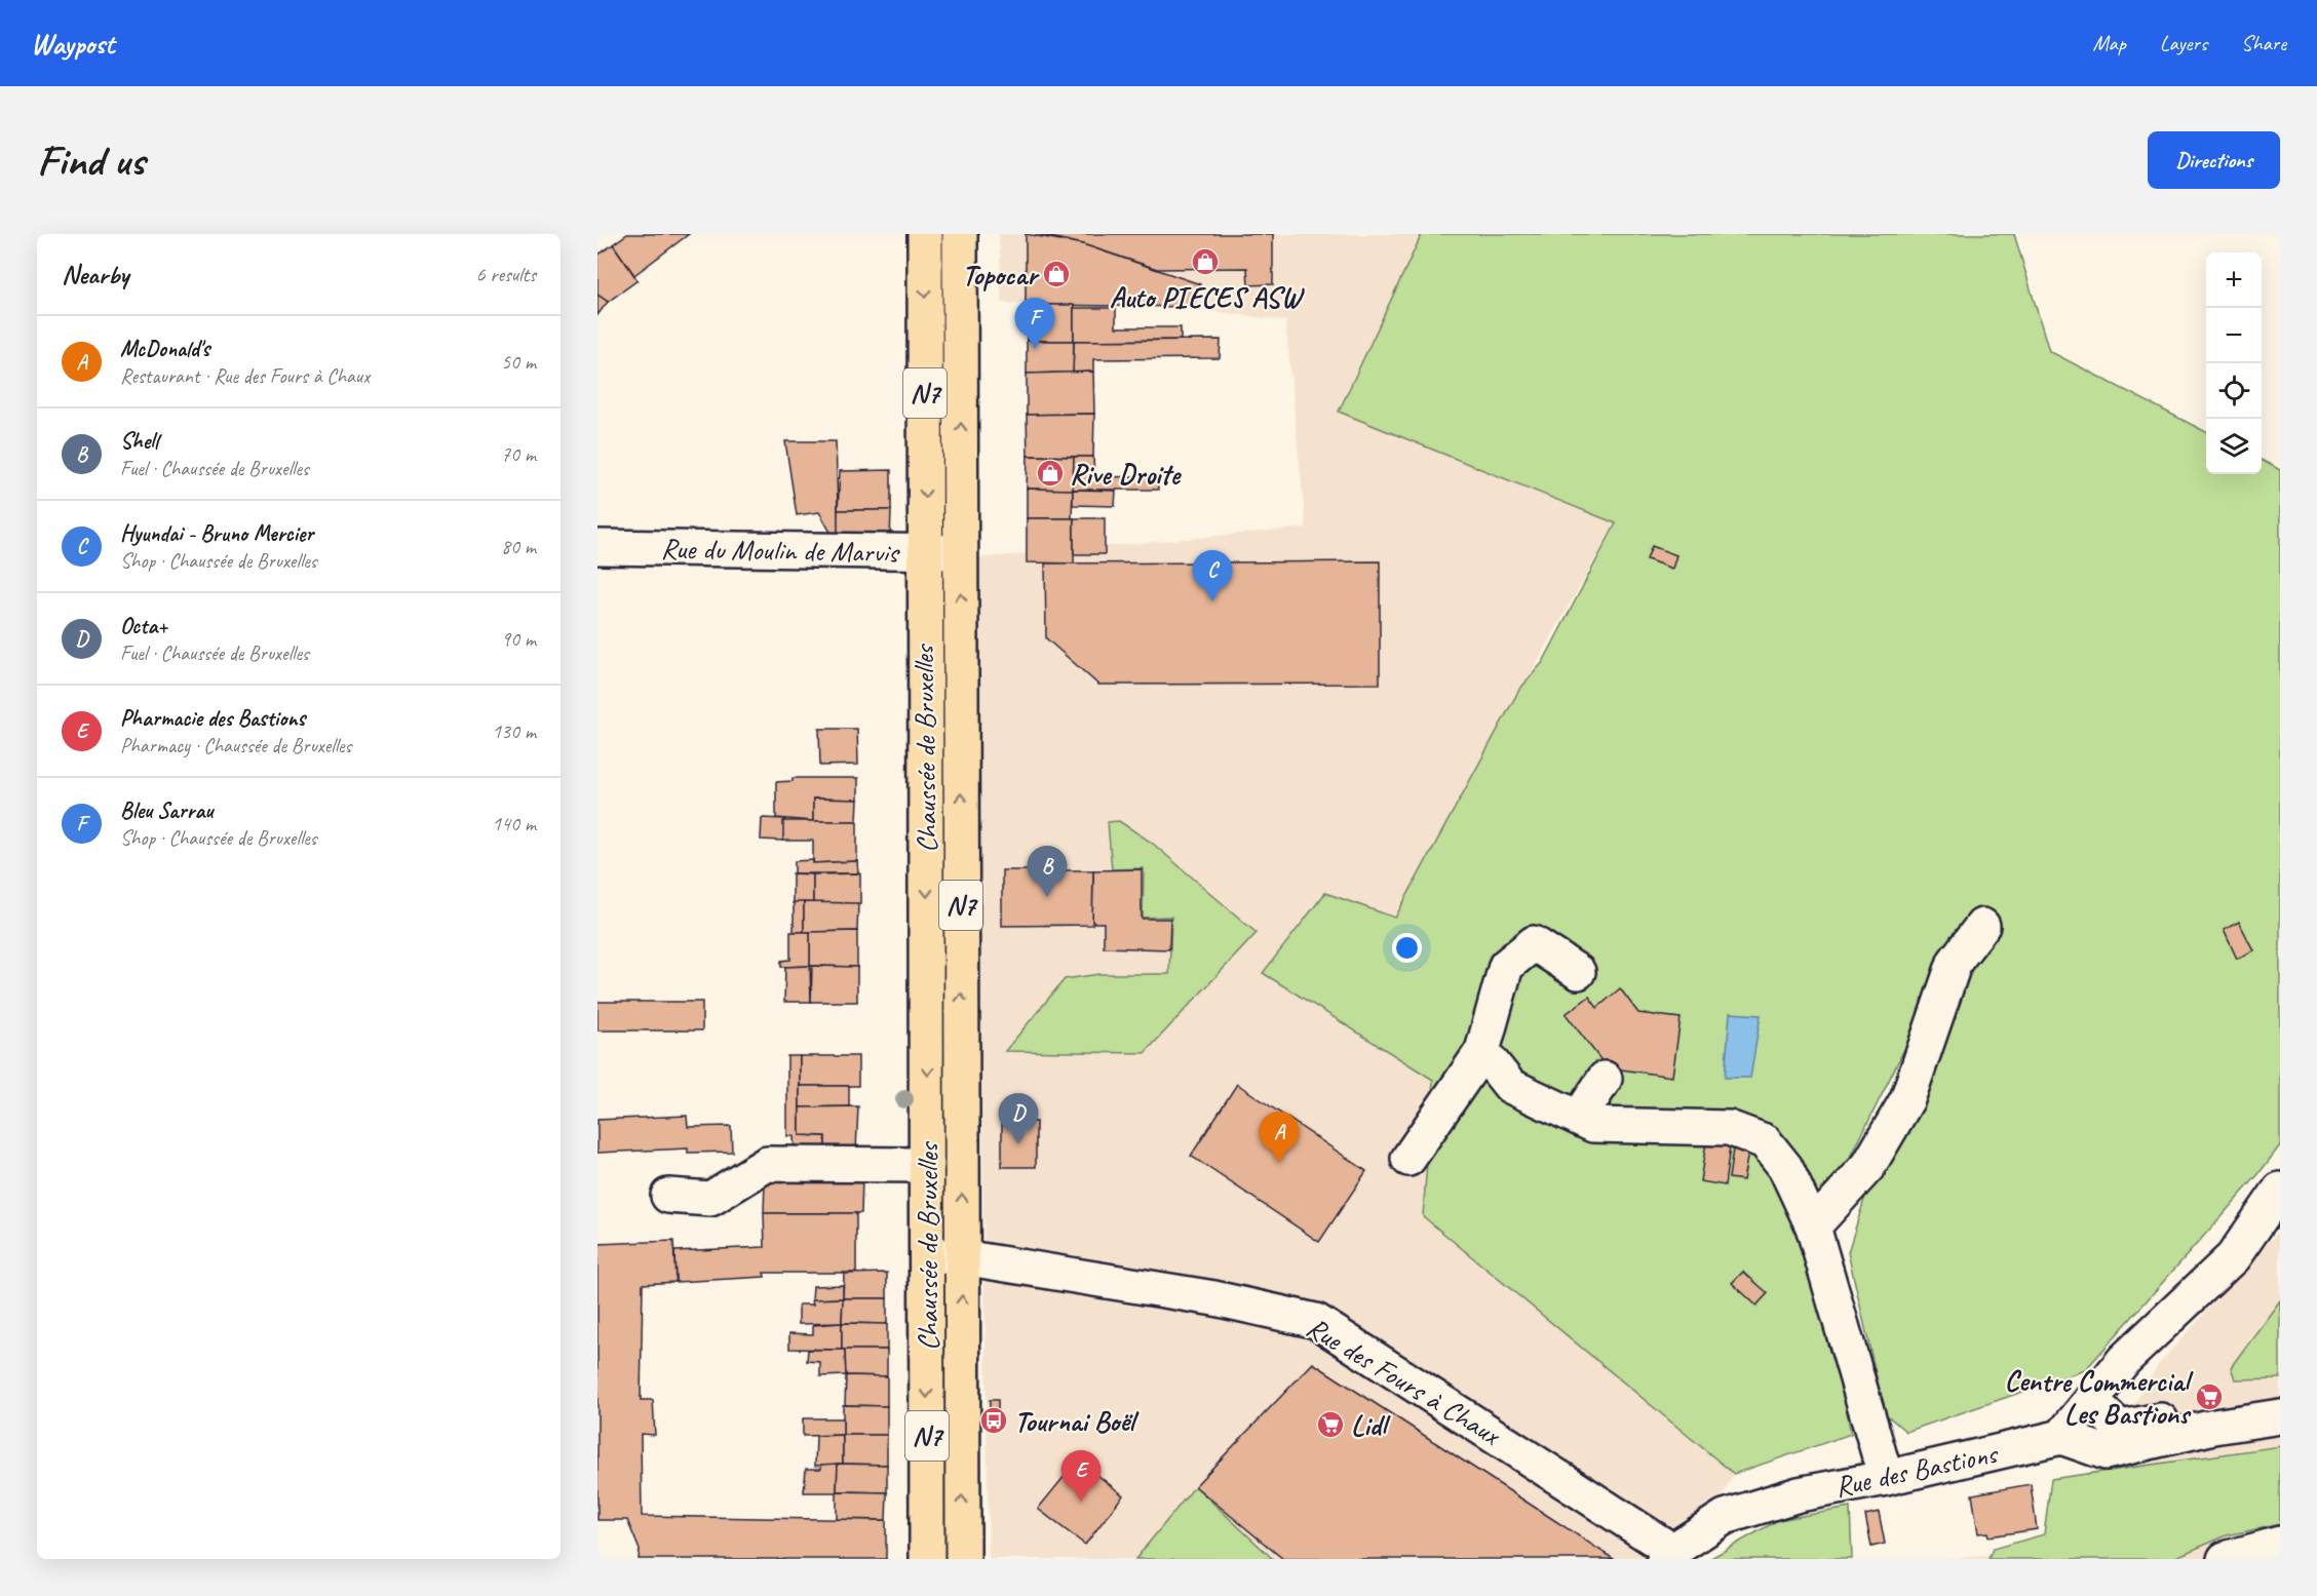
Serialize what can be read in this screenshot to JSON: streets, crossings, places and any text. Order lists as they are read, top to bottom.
{
  "streets": {
    "main road": ["N7", "Chaussée de Bruxelles"],
    "street": ["Rue du Moulin de Marvis", "Rue des Fours à Chaux", "Rue des Bastions"]
  },
  "crossings": [
    ["Rue du Moulin de Marvis", "Chaussée de Bruxelles"],
    ["Chaussée de Bruxelles", "Rue des Fours à Chaux"],
    ["Rue des Fours à Chaux", "Rue des Bastions"]
  ],
  "places": {
    "shop": ["Auto PIECES ASW", "Topocar", "Rive Droite"],
    "supermarket": ["Centre Commercial Les Bastions", "Lidl"],
    "bus stop": ["Tournai Boël"]
  },
  "page": {
    "header": "Waypost",
    "nav": ["Map", "Layers", "Share"],
    "buttons": "Directions",
    "title": "Find us",
    "heading": ["Nearby", "6 results"],
    "map_buttons": ["+", "−"],
    "pins": [
      "F",
      "C",
      "B",
      "D",
      "A",
      "E"
    ],
    "list": [
      {
        "mark": "A",
        "name": "McDonald's",
        "note": "Restaurant · Rue des Fours à Chaux",
        "value": "50 m"
      },
      {
        "mark": "B",
        "name": "Shell",
        "note": "Fuel · Chaussée de Bruxelles",
        "value": "70 m"
      },
      {
        "mark": "C",
        "name": "Hyundai - Bruno Mercier",
        "note": "Shop · Chaussée de Bruxelles",
        "value": "80 m"
      },
      {
        "mark": "D",
        "name": "Octa+",
        "note": "Fuel · Chaussée de Bruxelles",
        "value": "90 m"
      },
      {
        "mark": "E",
        "name": "Pharmacie des Bastions",
        "note": "Pharmacy · Chaussée de Bruxelles",
        "value": "130 m"
      },
      {
        "mark": "F",
        "name": "Bleu Sarrau",
        "note": "Shop · Chaussée de Bruxelles",
        "value": "140 m"
      }
    ]
  }
}
